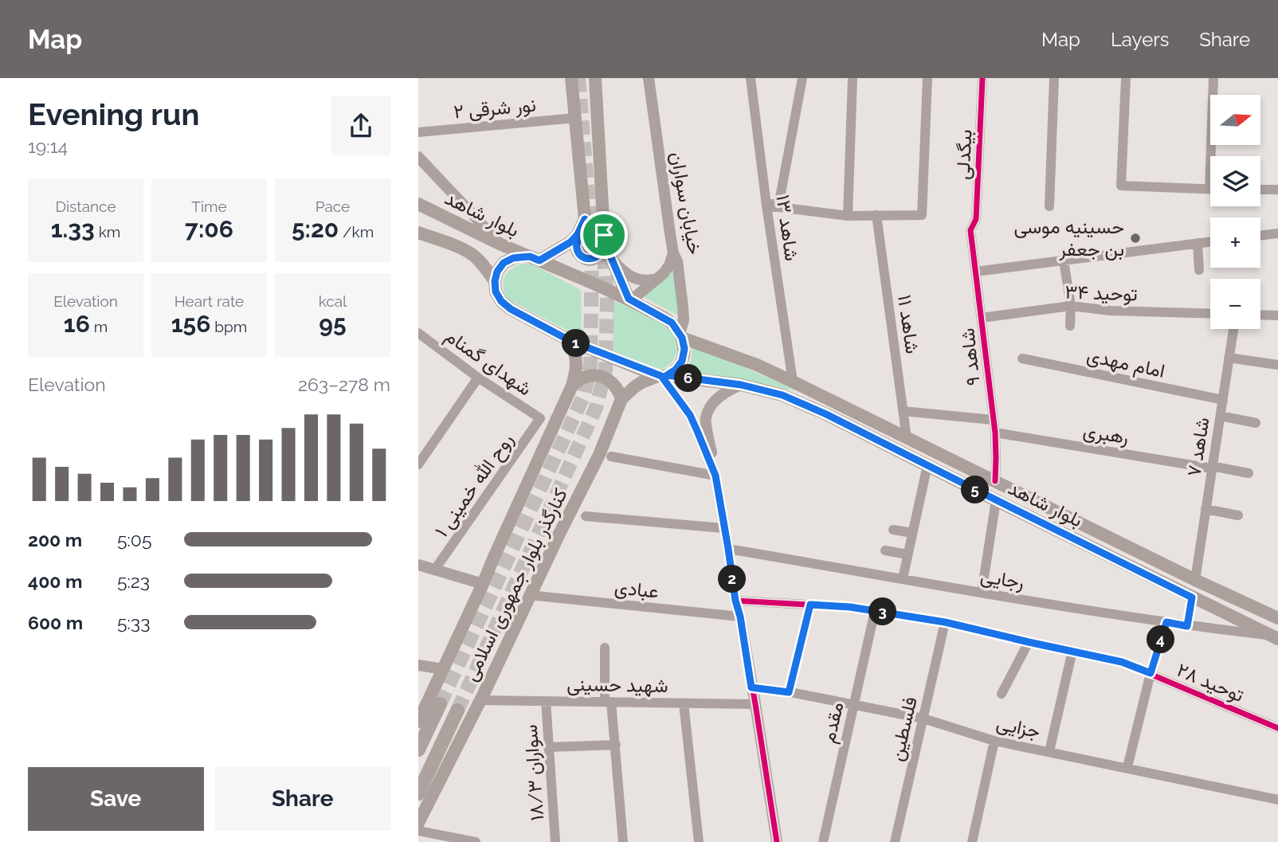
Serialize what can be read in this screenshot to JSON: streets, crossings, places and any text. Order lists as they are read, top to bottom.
{
  "streets": {
    "main road": ["بلوار شاهد", "کنارگذر بلوار جمهوری اسلامی"],
    "street": [
      "نور شرقی ۲",
      "بیگدلی",
      "خیابان سواران",
      "شاهد ۱۳",
      "توحید ۳۴",
      "شاهد ۱۱",
      "شاهد ۹",
      "شهدای گمنام",
      "امام مهدی",
      "رهبری",
      "شاهد ۷",
      "روح الله خمینی ۱",
      "رجایی",
      "عبادی",
      "توحید ۲۸",
      "شهید حسینی",
      "مقدم",
      "جزایی",
      "فلسطین",
      "سواران ۱۸/۳"
    ]
  },
  "crossings": [
    ["بیگدلی", "شاهد ۹"],
    ["خیابان سواران", "بلوار شاهد"],
    ["بلوار شاهد", "شاهد ۱۳"],
    ["بلوار شاهد", "شاهد ۱۱"],
    ["بلوار شاهد", "شاهد ۹"],
    ["بلوار شاهد", "شاهد ۷"],
    ["بلوار شاهد", "رجایی"],
    ["بلوار شاهد", "کنارگذر بلوار جمهوری اسلامی"],
    ["توحید ۳۴", "شاهد ۹"],
    ["شاهد ۹", "رهبری"],
    ["شهدای گمنام", "روح الله خمینی ۱"],
    ["امام مهدی", "شاهد ۷"],
    ["رهبری", "شاهد ۷"],
    ["کنارگذر بلوار جمهوری اسلامی", "عبادی"],
    ["کنارگذر بلوار جمهوری اسلامی", "شهید حسینی"],
    ["توحید ۲۸", "مقدم"],
    ["توحید ۲۸", "فلسطین"],
    ["شهید حسینی", "سواران ۱۸/۳"],
    ["مقدم", "جزایی"],
    ["جزایی", "فلسطین"]
  ],
  "places": ["حسینیه موسی بن جعفر"],
  "north": "right",
  "page": {
    "header": "Map",
    "nav": ["Map", "Layers", "Share"],
    "heading": ["Evening run", "19:14"],
    "map_buttons": ["+", "−"],
    "stats": [
      ["Distance", "1.33 km"],
      ["Time", "7:06"],
      ["Pace", "5:20 /km"],
      ["Elevation", "16 m"],
      ["Heart rate", "156 bpm"],
      ["kcal", "95"]
    ],
    "pins": [
      "1",
      "6",
      "5",
      "2",
      "3",
      "4"
    ],
    "chart": ["Elevation", "263–278 m"],
    "list": [
      {
        "name": "200 m",
        "note": "5:05"
      },
      {
        "name": "400 m",
        "note": "5:23"
      },
      {
        "name": "600 m",
        "note": "5:33"
      }
    ],
    "buttons": ["Save", "Share"]
  }
}
